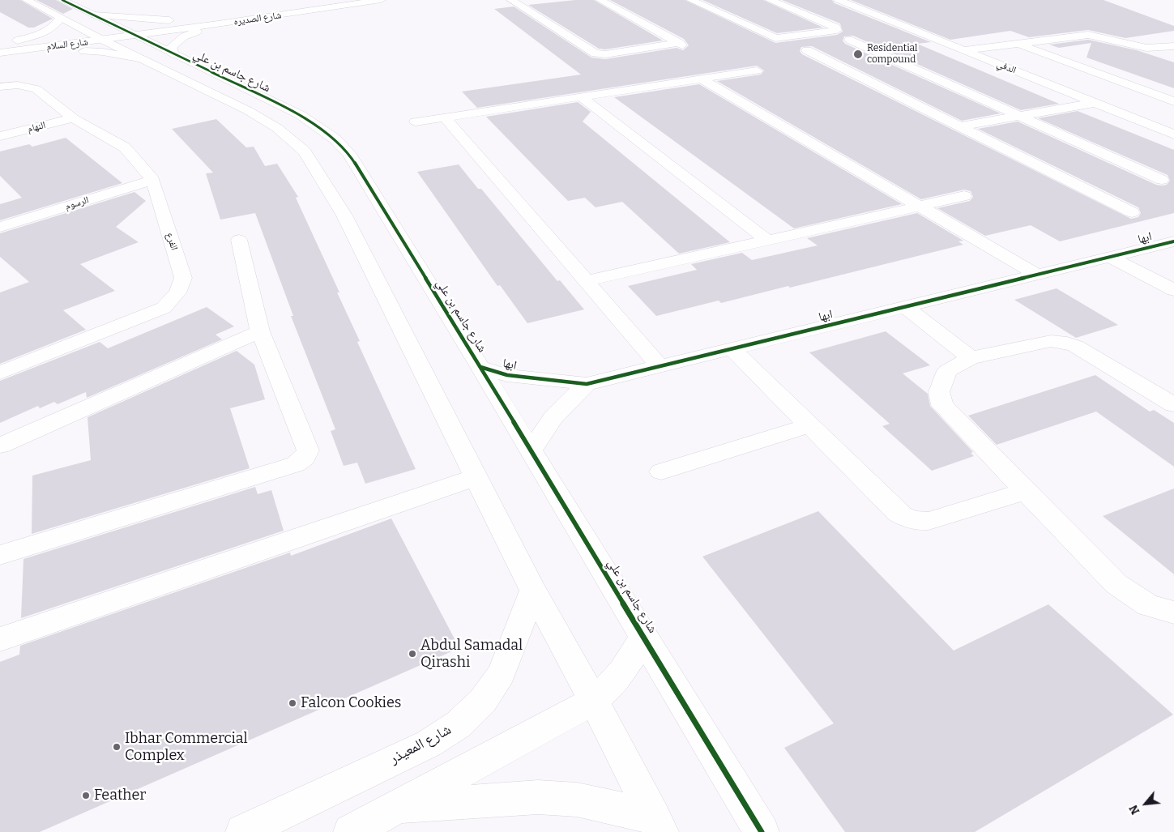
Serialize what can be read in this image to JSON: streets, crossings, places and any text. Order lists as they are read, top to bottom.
{
  "streets": {
    "street": [
      "شارع الصديره",
      "شارع السلام",
      "الدفي",
      "شارع جاسم بن علي",
      "النهام",
      "الرسوم",
      "ابها",
      "الفرع",
      "شارع المعيذر"
    ]
  },
  "crossings": [
    ["شارع الصديره", "شارع السلام"],
    ["شارع الصديره", "شارع جاسم بن علي"],
    ["شارع السلام", "شارع جاسم بن علي"],
    ["شارع جاسم بن علي", "ابها"],
    ["النهام", "الفرع"],
    ["الرسوم", "الفرع"]
  ],
  "places": [
    "Residential compound",
    "Abdul Samadal Qirashi",
    "Falcon Cookies",
    "Ibhar Commercial Complex",
    "Feather"
  ],
  "north": "bottom left"
}
